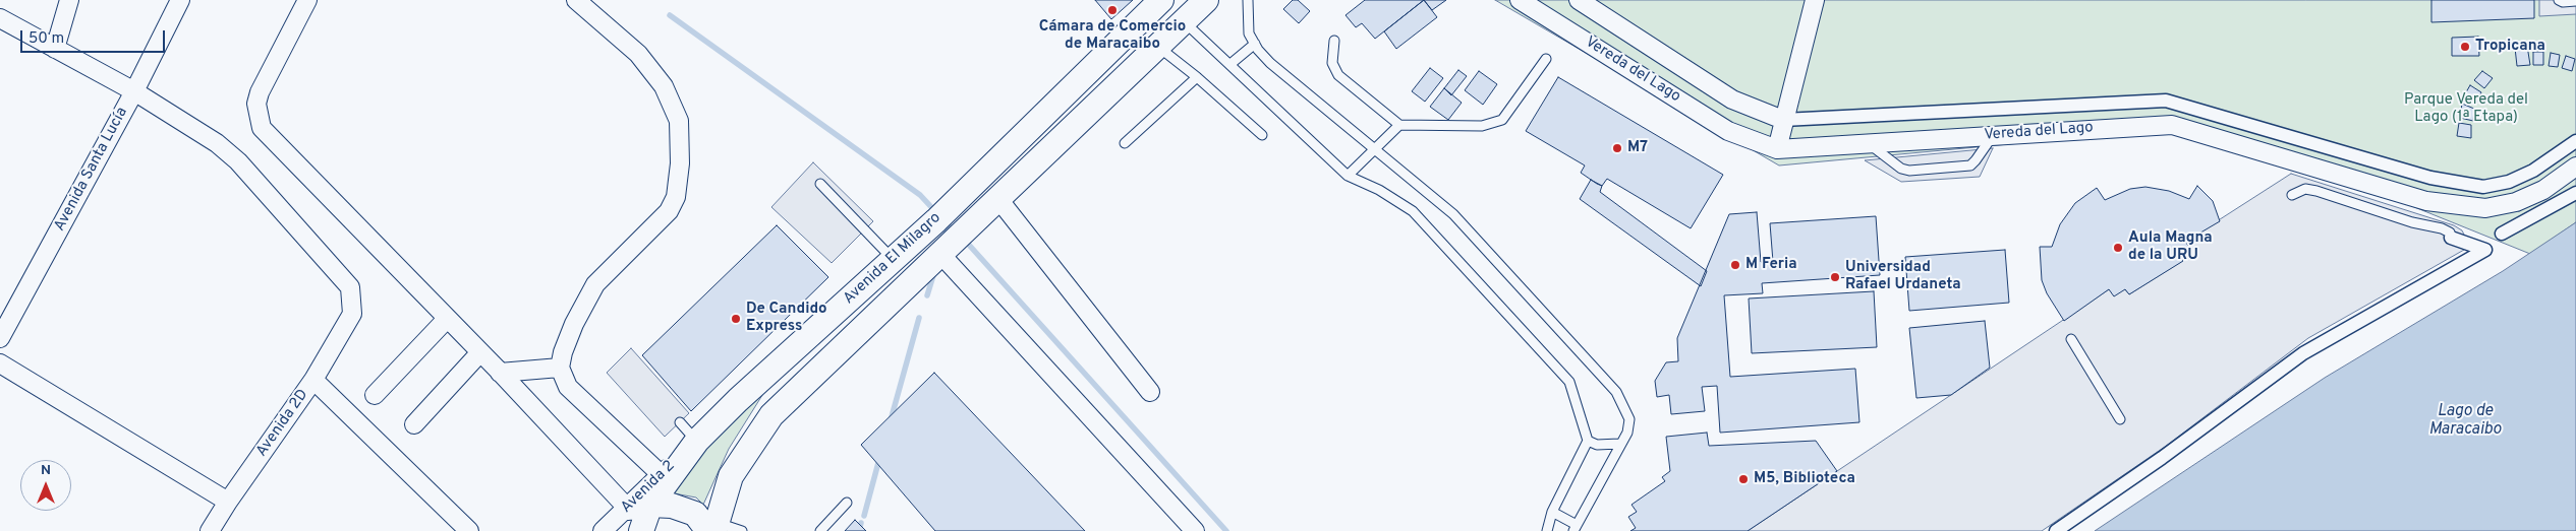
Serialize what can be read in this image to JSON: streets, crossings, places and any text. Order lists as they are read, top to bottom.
{
  "streets": {
    "main road": ["Avenida El Milagro"],
    "street": [
      "Vereda del Lago",
      "Avenida Santa Lucía",
      "Avenida 2D",
      "Avenida 2"
    ]
  },
  "crossings": [
    ["Avenida Santa Lucía", "Avenida 2D"],
    ["Avenida El Milagro", "Avenida 2"]
  ],
  "water": ["Lago de Maracaibo"],
  "parks": ["Parque Vereda del Lago (1ª Etapa)"],
  "places": [
    "Cámara de Comercio de Maracaibo",
    "Tropicana",
    "M7",
    "Aula Magna de la URU",
    "M Feria",
    "Universidad Rafael Urdaneta",
    "De Candido Express",
    "M5, Biblioteca"
  ],
  "scale_bar": "50 m",
  "north": "top"
}
